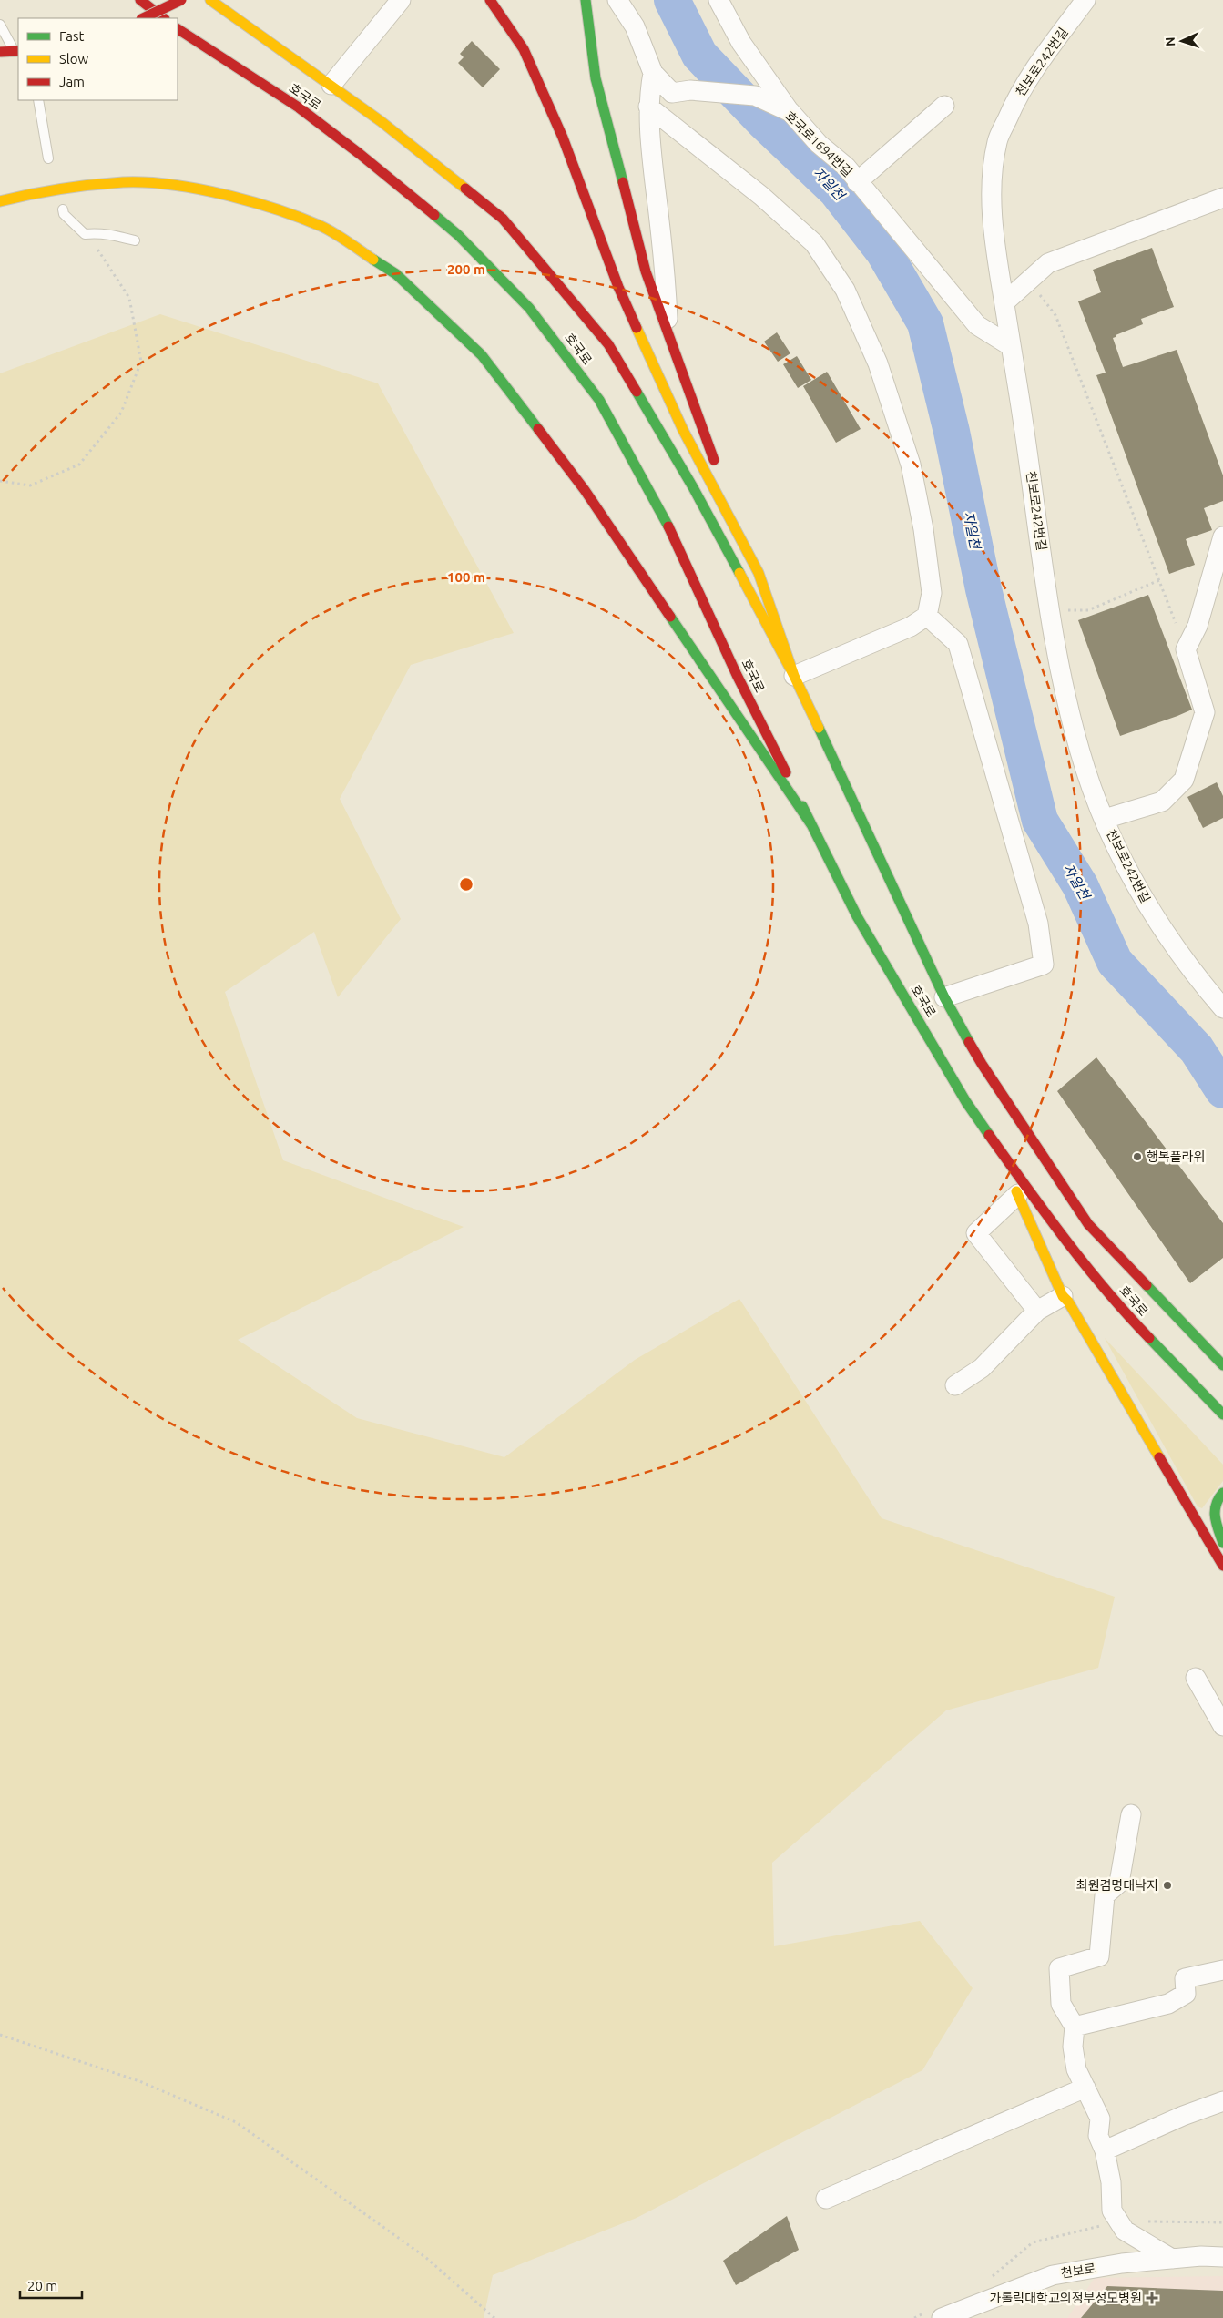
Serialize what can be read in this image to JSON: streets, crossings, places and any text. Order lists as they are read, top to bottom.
{
  "streets": {
    "main road": ["호국로"],
    "street": ["천보로242번길", "호국로1694번길", "천보로"]
  },
  "crossings": [
    ["천보로242번길", "호국로1694번길"]
  ],
  "water": ["자일천"],
  "places": {
    "other": ["행복플라워", "최원겸명태낙지"],
    "health": ["가톨릭대학교의정부성모병원"]
  },
  "legend": ["Fast", "Slow", "Jam"],
  "scale_bar": "20 m",
  "north": "left",
  "rings": ["200 m", "100 m"]
}
